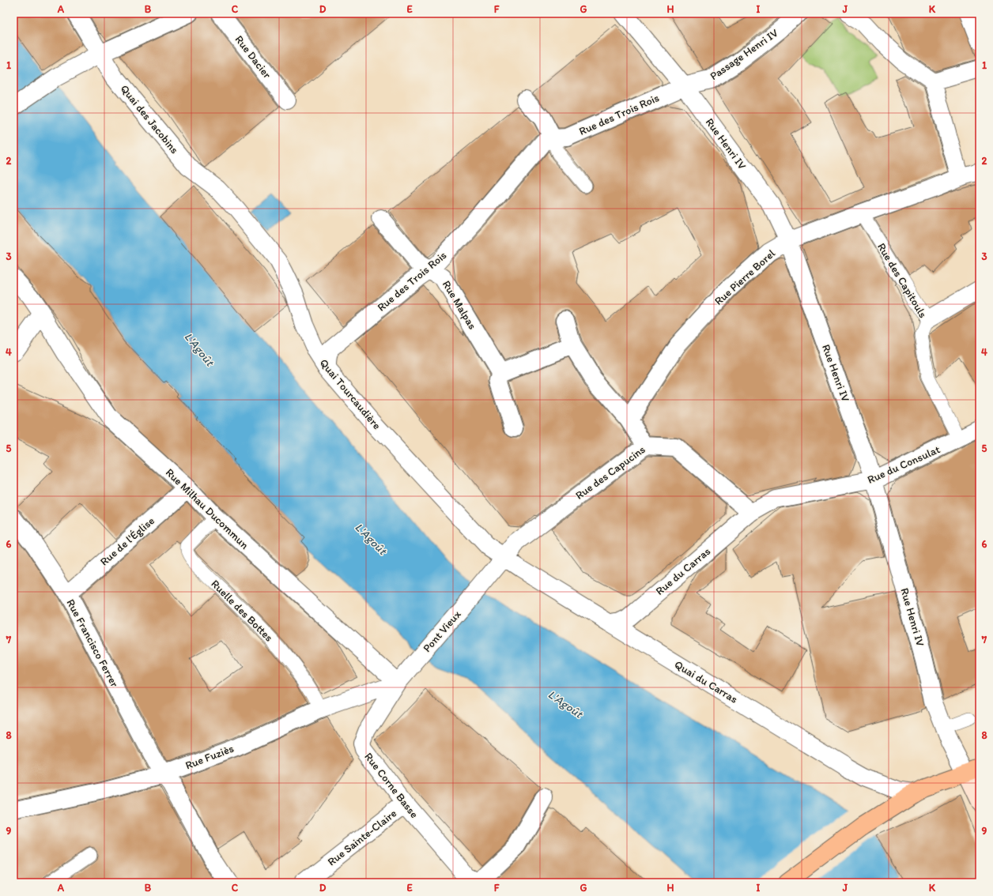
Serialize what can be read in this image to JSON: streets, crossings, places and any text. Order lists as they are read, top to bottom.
{
  "streets": {
    "street": [
      "Passage Henri IV",
      "Rue Dacier",
      "Rue des Trois Rois",
      "Quai des Jacobins",
      "Rue Henri IV",
      "Rue Pierre Borel",
      "Rue Malpas",
      "Quai Tourcaudière",
      "Rue du Consulat",
      "Rue des Capucins",
      "Rue Milhau Ducommun",
      "Rue de l'Église",
      "Rue du Carras",
      "Pont Vieux",
      "Rue Francisco Ferrer",
      "Quai du Carras",
      "Rue Fuziès",
      "Rue Corne Basse",
      "Rue Sainte-Claire"
    ],
    "lane": ["Rue des Capitouls", "Ruelle des Bottes"]
  },
  "crossings": [
    ["Passage Henri IV", "Rue des Trois Rois"],
    ["Passage Henri IV", "Rue Henri IV"],
    ["Rue des Trois Rois", "Rue Henri IV"],
    ["Rue des Trois Rois", "Rue Malpas"],
    ["Rue des Trois Rois", "Quai Tourcaudière"],
    ["Quai des Jacobins", "Quai Tourcaudière"],
    ["Rue Henri IV", "Rue Pierre Borel"],
    ["Rue Henri IV", "Rue du Consulat"],
    ["Rue Pierre Borel", "Rue des Capitouls"],
    ["Rue des Capitouls", "Rue du Consulat"],
    ["Quai Tourcaudière", "Rue des Capucins"],
    ["Quai Tourcaudière", "Pont Vieux"],
    ["Quai Tourcaudière", "Quai du Carras"],
    ["Rue du Consulat", "Rue des Capucins"],
    ["Rue du Consulat", "Rue du Carras"],
    ["Rue des Capucins", "Rue du Carras"],
    ["Rue des Capucins", "Pont Vieux"],
    ["Rue des Capucins", "Quai du Carras"],
    ["Rue Milhau Ducommun", "Rue de l'Église"],
    ["Rue Milhau Ducommun", "Ruelle des Bottes"],
    ["Rue Milhau Ducommun", "Pont Vieux"],
    ["Rue Milhau Ducommun", "Rue Fuziès"],
    ["Rue Milhau Ducommun", "Rue Corne Basse"],
    ["Rue de l'Église", "Rue Francisco Ferrer"],
    ["Rue du Carras", "Quai du Carras"],
    ["Ruelle des Bottes", "Rue Fuziès"],
    ["Pont Vieux", "Quai du Carras"],
    ["Pont Vieux", "Rue Fuziès"],
    ["Pont Vieux", "Rue Corne Basse"],
    ["Rue Francisco Ferrer", "Rue Fuziès"],
    ["Rue Fuziès", "Rue Corne Basse"],
    ["Rue Corne Basse", "Rue Sainte-Claire"]
  ],
  "water": ["L'Agoût"],
  "grid": {
    "columns": [
      "A",
      "B",
      "C",
      "D",
      "E",
      "F",
      "G",
      "H",
      "I",
      "J",
      "K"
    ],
    "rows": [
      "1",
      "2",
      "3",
      "4",
      "5",
      "6",
      "7",
      "8",
      "9"
    ]
  }
}
